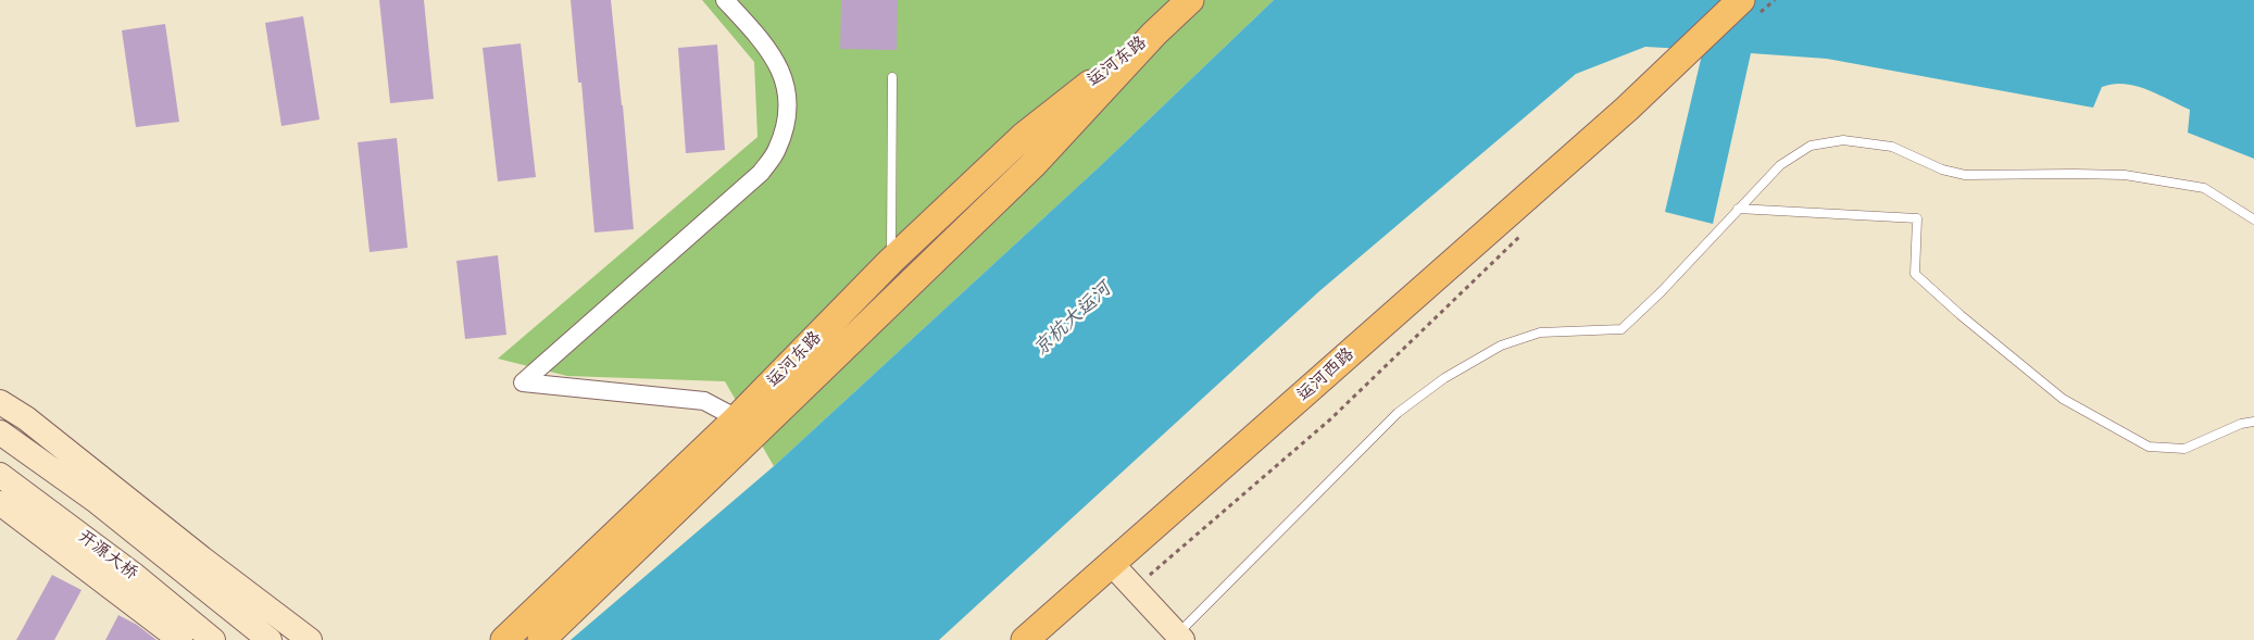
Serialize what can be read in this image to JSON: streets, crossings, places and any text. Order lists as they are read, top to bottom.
{
  "streets": {
    "main road": ["运河东路", "运河西路", "开源大桥"]
  },
  "water": ["京杭大运河"]
}
